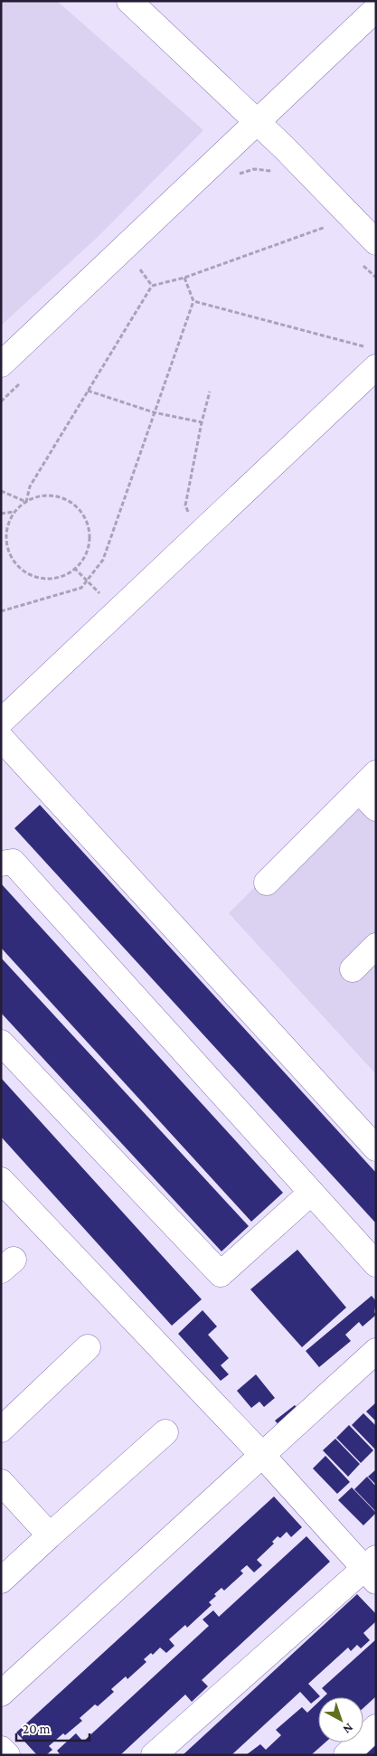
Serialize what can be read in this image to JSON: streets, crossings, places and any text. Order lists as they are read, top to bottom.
{
  "scale_bar": "20 m",
  "north": "bottom right"
}
